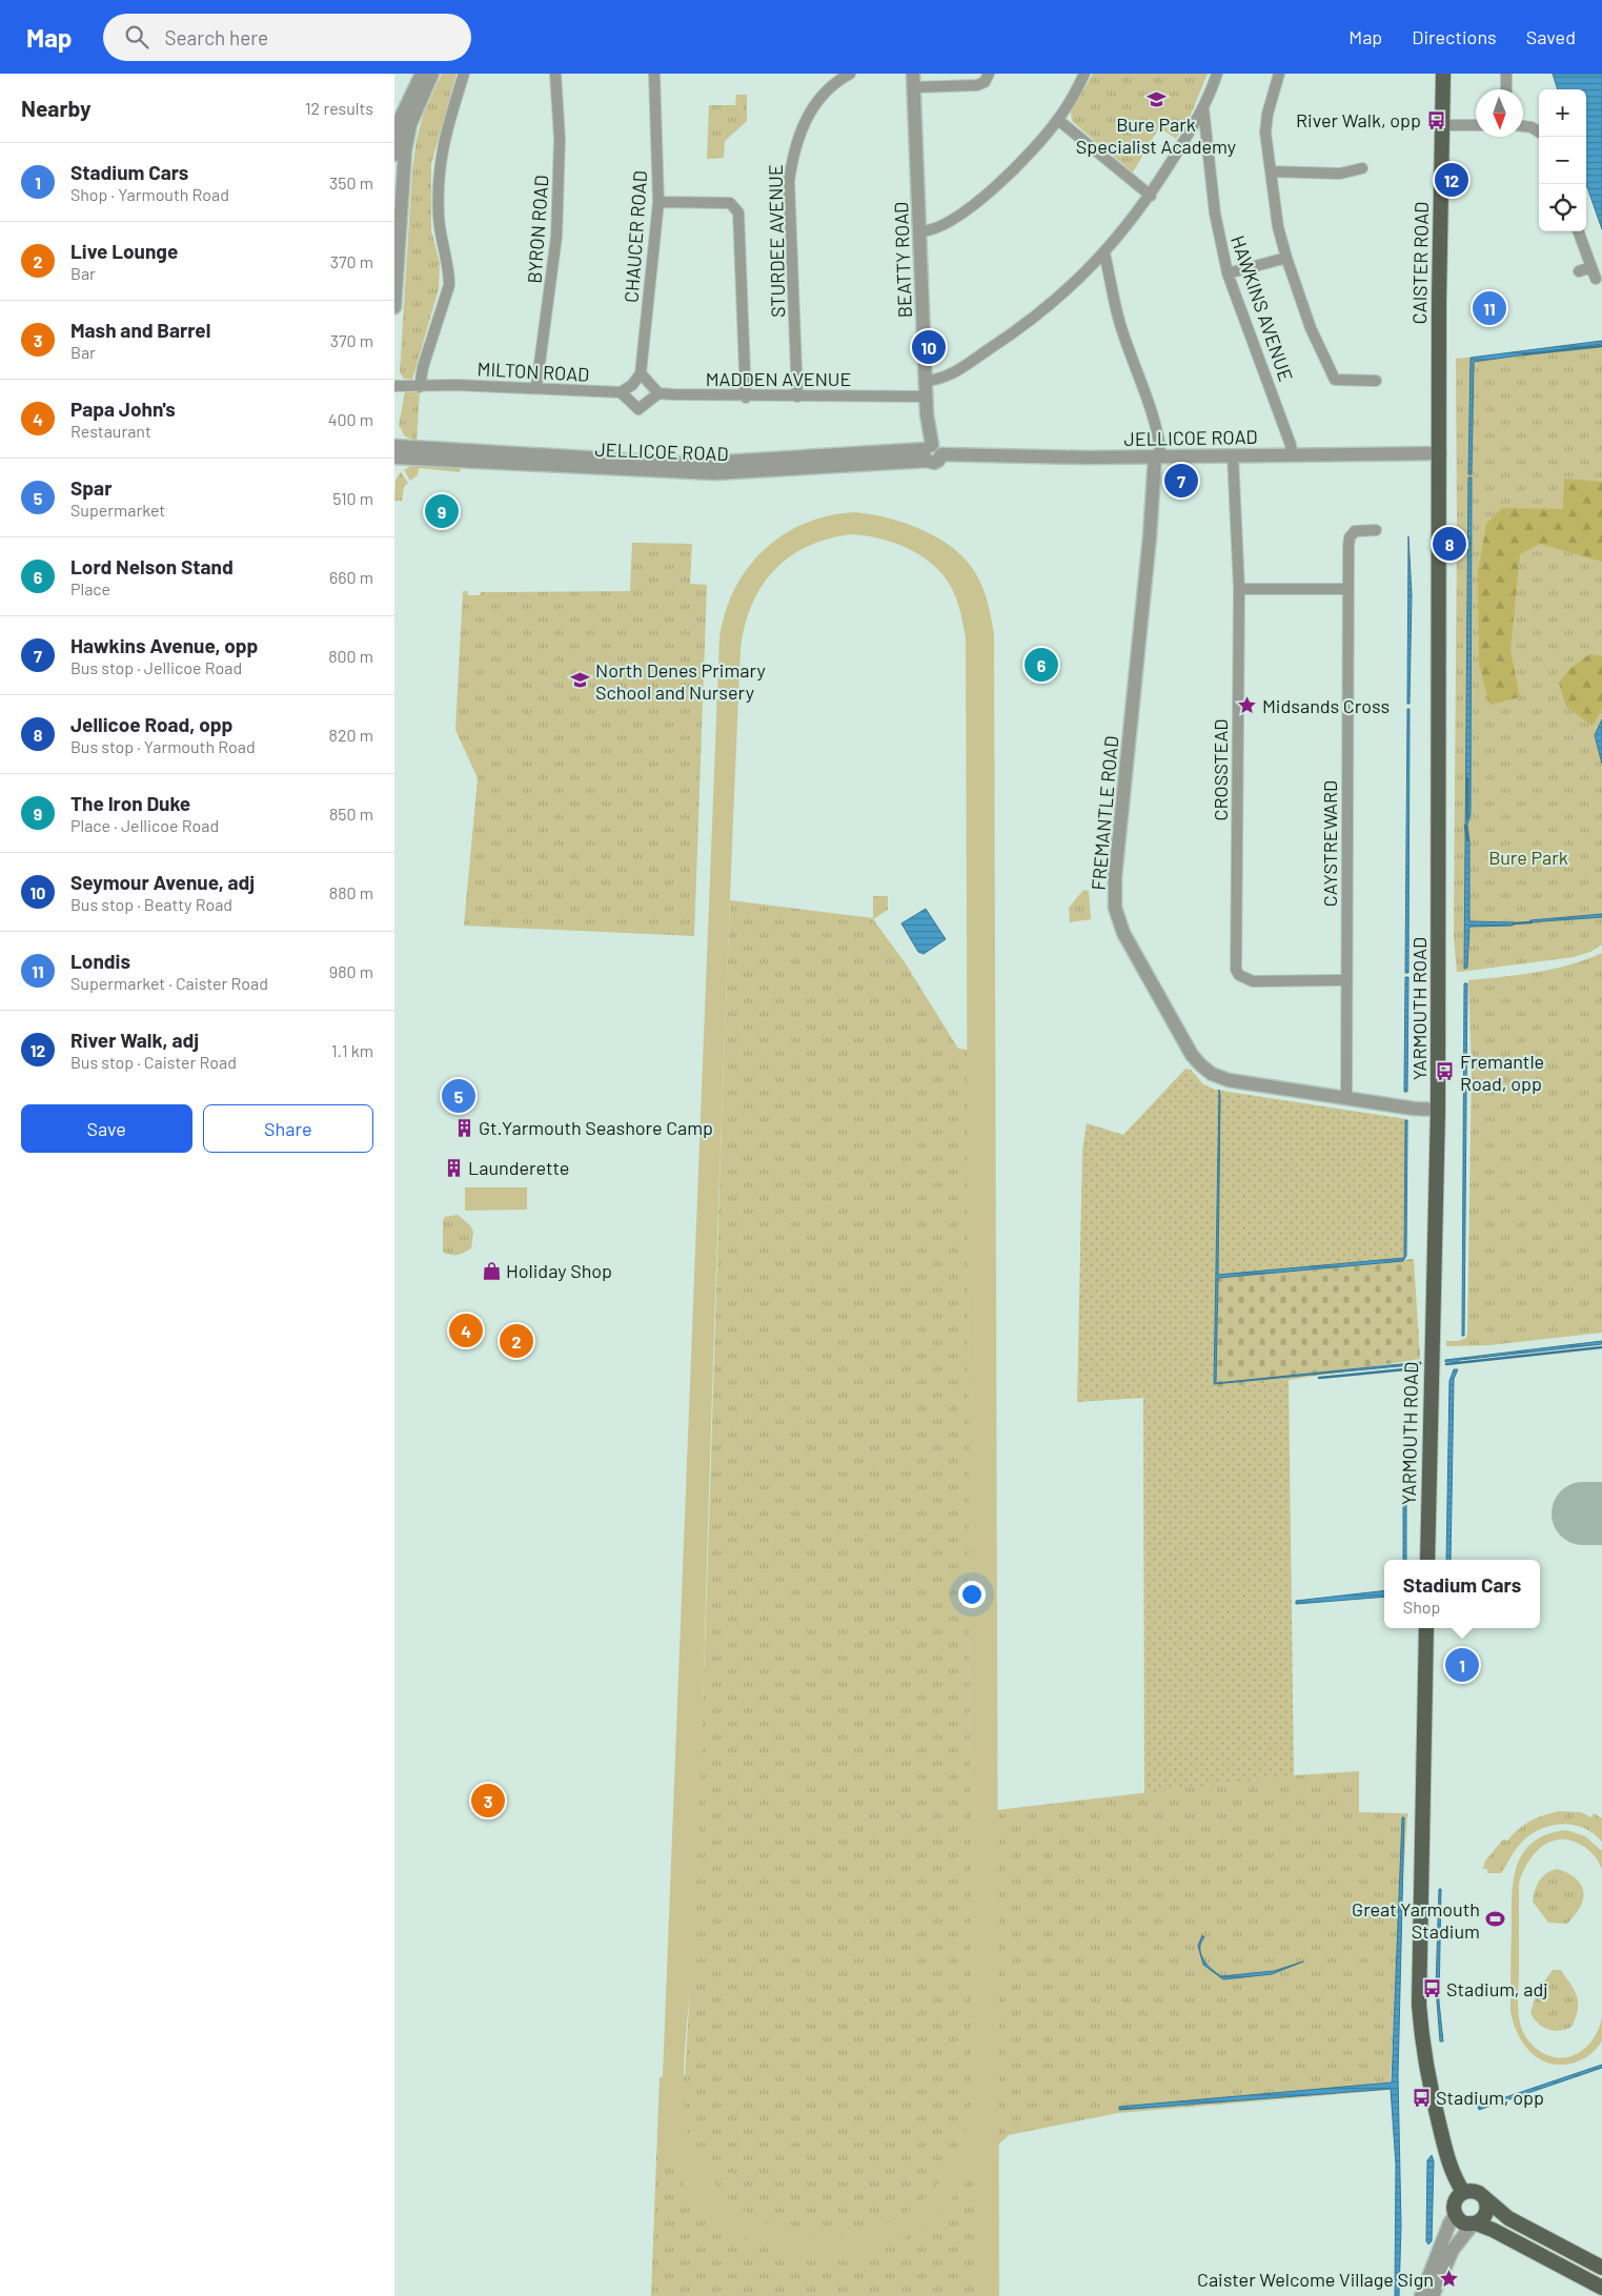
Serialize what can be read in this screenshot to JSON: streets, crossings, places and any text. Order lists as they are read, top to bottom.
{
  "streets": {
    "main road": ["CAISTER ROAD", "YARMOUTH ROAD"],
    "street": [
      "BYRON ROAD",
      "CHAUCER ROAD",
      "STURDEE AVENUE",
      "BEATTY ROAD",
      "HAWKINS AVENUE",
      "MILTON ROAD",
      "MADDEN AVENUE",
      "JELLICOE ROAD",
      "CROSSTEAD",
      "FREMANTLE ROAD",
      "CAYSTREWARD"
    ]
  },
  "crossings": [
    ["BYRON ROAD", "MILTON ROAD"],
    ["STURDEE AVENUE", "MADDEN AVENUE"],
    ["BEATTY ROAD", "MADDEN AVENUE"],
    ["BEATTY ROAD", "JELLICOE ROAD"],
    ["CAISTER ROAD", "JELLICOE ROAD"],
    ["CAISTER ROAD", "YARMOUTH ROAD"],
    ["HAWKINS AVENUE", "JELLICOE ROAD"],
    ["JELLICOE ROAD", "CROSSTEAD"],
    ["JELLICOE ROAD", "FREMANTLE ROAD"],
    ["JELLICOE ROAD", "YARMOUTH ROAD"],
    ["CROSSTEAD", "CAYSTREWARD"],
    ["FREMANTLE ROAD", "CAYSTREWARD"],
    ["FREMANTLE ROAD", "YARMOUTH ROAD"]
  ],
  "parks": ["Bure Park"],
  "places": {
    "school or university": ["Bure Park Specialist Academy", "North Denes Primary School and Nursery"],
    "bus stop": [
      "River Walk, opp",
      "Fremantle Road, opp",
      "Stadium, adj",
      "Stadium, opp"
    ],
    "place": ["Midsands Cross", "Caister Welcome Village Sign"],
    "building": ["Gt.Yarmouth Seashore Camp", "Launderette"],
    "shop": ["Holiday Shop"],
    "sports": ["Great Yarmouth Stadium"]
  },
  "north": "bottom",
  "page": {
    "header": "Map",
    "search": "Search here",
    "nav": ["Map", "Directions", "Saved"],
    "heading": ["Nearby", "12 results"],
    "map_buttons": ["+", "−"],
    "list": [
      {
        "mark": "1",
        "name": "Stadium Cars",
        "note": "Shop · Yarmouth Road",
        "value": "350 m"
      },
      {
        "mark": "2",
        "name": "Live Lounge",
        "note": "Bar",
        "value": "370 m"
      },
      {
        "mark": "3",
        "name": "Mash and Barrel",
        "note": "Bar",
        "value": "370 m"
      },
      {
        "mark": "4",
        "name": "Papa John's",
        "note": "Restaurant",
        "value": "400 m"
      },
      {
        "mark": "5",
        "name": "Spar",
        "note": "Supermarket",
        "value": "510 m"
      },
      {
        "mark": "6",
        "name": "Lord Nelson Stand",
        "note": "Place",
        "value": "660 m"
      },
      {
        "mark": "7",
        "name": "Hawkins Avenue, opp",
        "note": "Bus stop · Jellicoe Road",
        "value": "800 m"
      },
      {
        "mark": "8",
        "name": "Jellicoe Road, opp",
        "note": "Bus stop · Yarmouth Road",
        "value": "820 m"
      },
      {
        "mark": "9",
        "name": "The Iron Duke",
        "note": "Place · Jellicoe Road",
        "value": "850 m"
      },
      {
        "mark": "10",
        "name": "Seymour Avenue, adj",
        "note": "Bus stop · Beatty Road",
        "value": "880 m"
      },
      {
        "mark": "11",
        "name": "Londis",
        "note": "Supermarket · Caister Road",
        "value": "980 m"
      },
      {
        "mark": "12",
        "name": "River Walk, adj",
        "note": "Bus stop · Caister Road",
        "value": "1.1 km"
      }
    ],
    "pins": [
      "12",
      "11",
      "10",
      "7",
      "9",
      "8",
      "6",
      "5",
      "4",
      "2",
      "1",
      "3"
    ],
    "buttons": ["Save", "Share"],
    "popup": ["Stadium Cars", "Shop"]
  }
}
